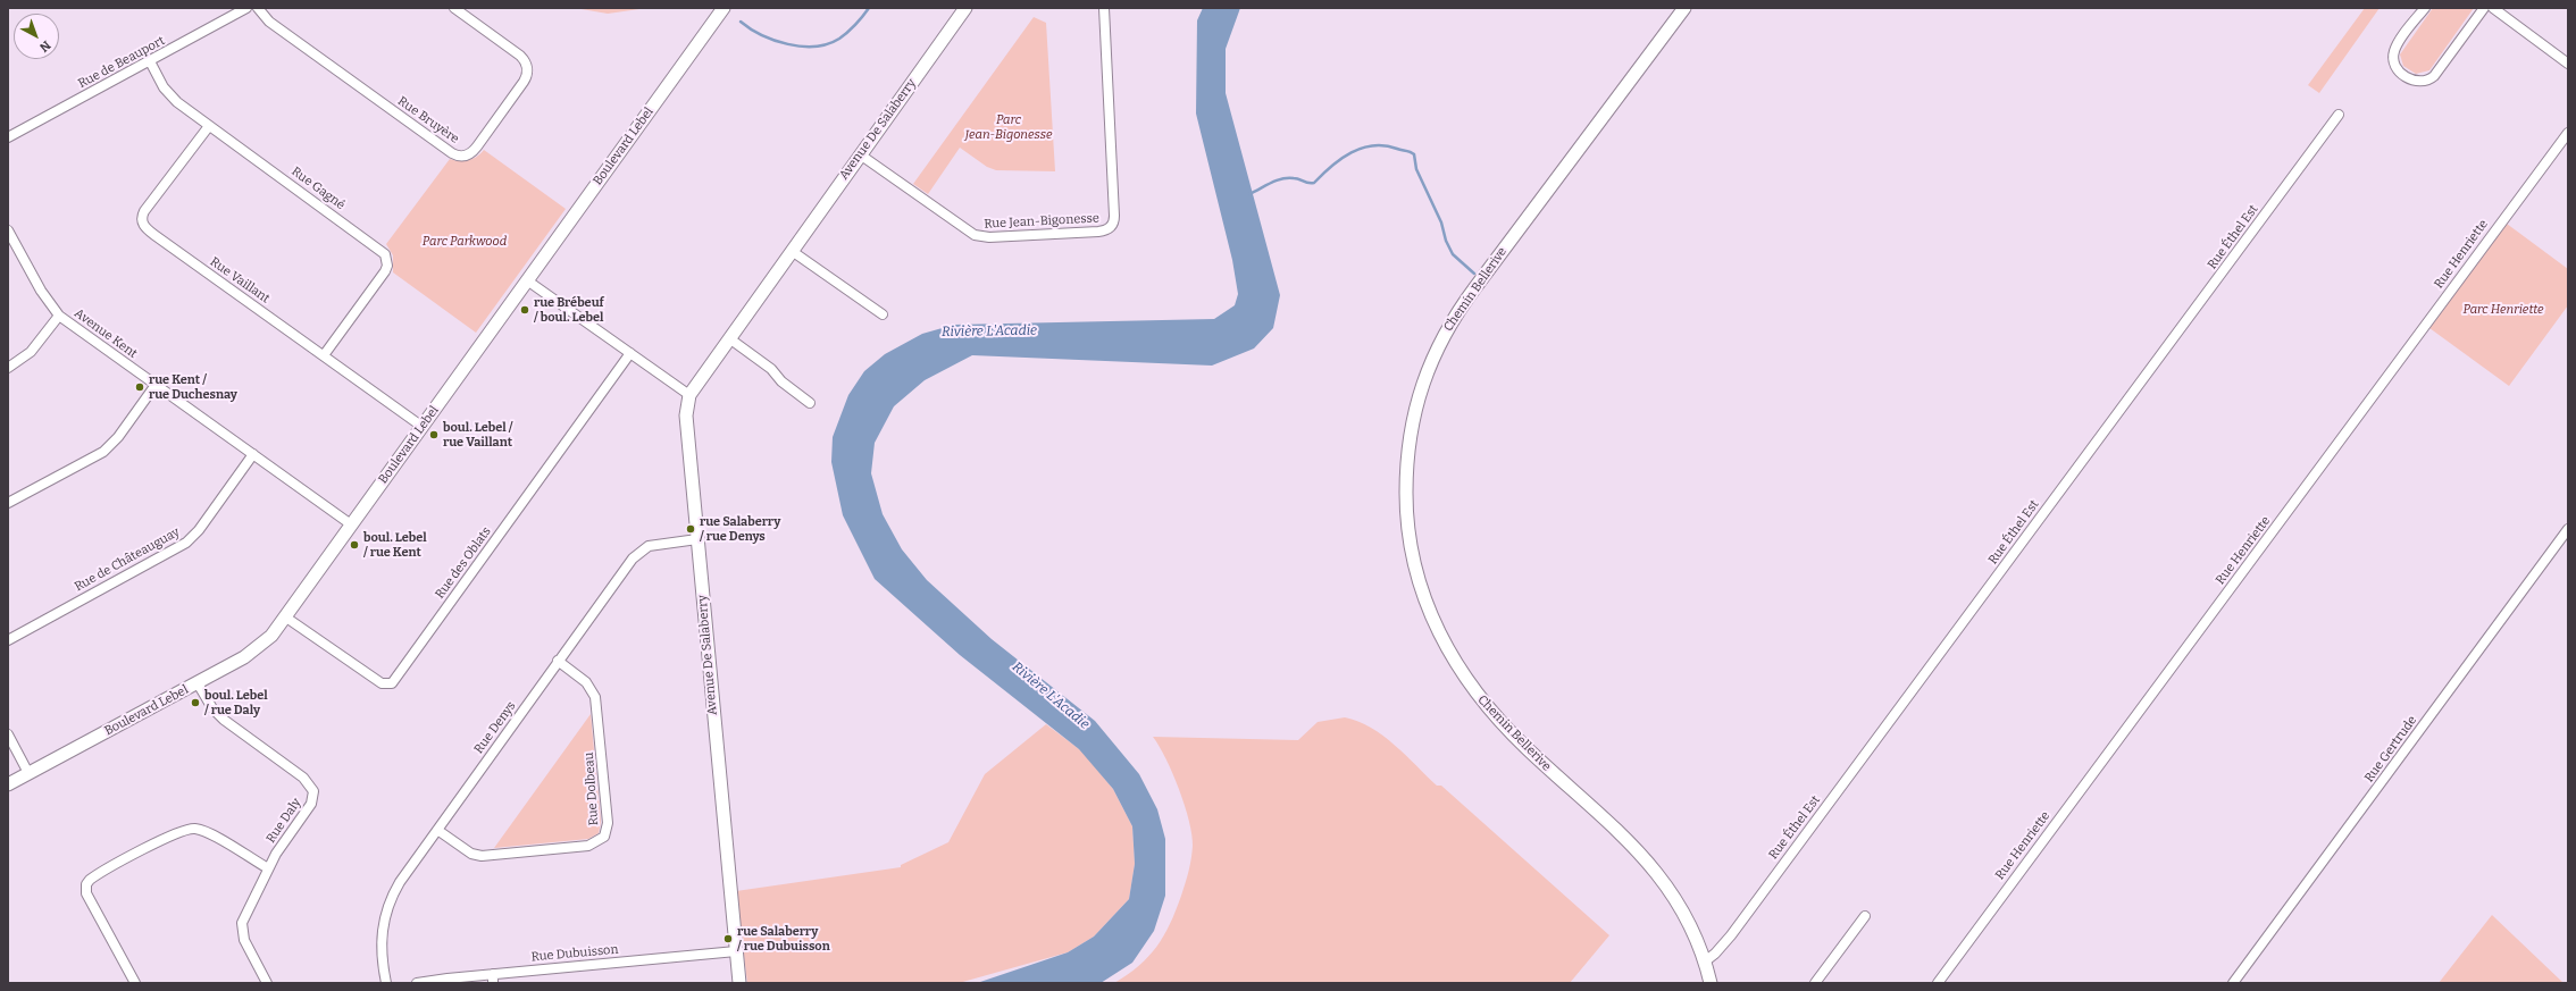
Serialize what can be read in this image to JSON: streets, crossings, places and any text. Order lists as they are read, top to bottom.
{
  "streets": {
    "street": [
      "Rue de Beauport",
      "Rue Bruyère",
      "Avenue De Salaberry",
      "Boulevard Lebel",
      "Rue Gagné",
      "Rue Jean-Bigonesse",
      "Rue Éthel Est",
      "Rue Henriette",
      "Rue Vaillant",
      "Chemin Bellerive",
      "Avenue Kent",
      "Rue de Châteauguay",
      "Rue des Oblats",
      "Rue Denys",
      "Rue Gertrude",
      "Rue Dolbeau",
      "Rue Daly",
      "Rue Dubuisson"
    ]
  },
  "crossings": [
    ["Rue de Beauport", "Rue Gagné"],
    ["Avenue De Salaberry", "Rue Jean-Bigonesse"],
    ["Avenue De Salaberry", "Rue Denys"],
    ["Avenue De Salaberry", "Rue Dubuisson"],
    ["Boulevard Lebel", "Rue Vaillant"],
    ["Boulevard Lebel", "Avenue Kent"],
    ["Boulevard Lebel", "Rue des Oblats"],
    ["Boulevard Lebel", "Rue Daly"],
    ["Rue Gagné", "Rue Vaillant"],
    ["Rue Éthel Est", "Chemin Bellerive"],
    ["Avenue Kent", "Rue de Châteauguay"],
    ["Rue Denys", "Rue Dolbeau"]
  ],
  "water": ["Rivière L'Acadie"],
  "parks": ["Parc Jean-Bigonesse", "Parc Parkwood", "Parc Henriette"],
  "places": [
    "rue Brébeuf / boul. Lebel",
    "rue Kent / rue Duchesnay",
    "boul. Lebel / rue Vaillant",
    "rue Salaberry / rue Denys",
    "boul. Lebel / rue Kent",
    "boul. Lebel / rue Daly",
    "rue Salaberry / rue Dubuisson"
  ],
  "north": "bottom right"
}
